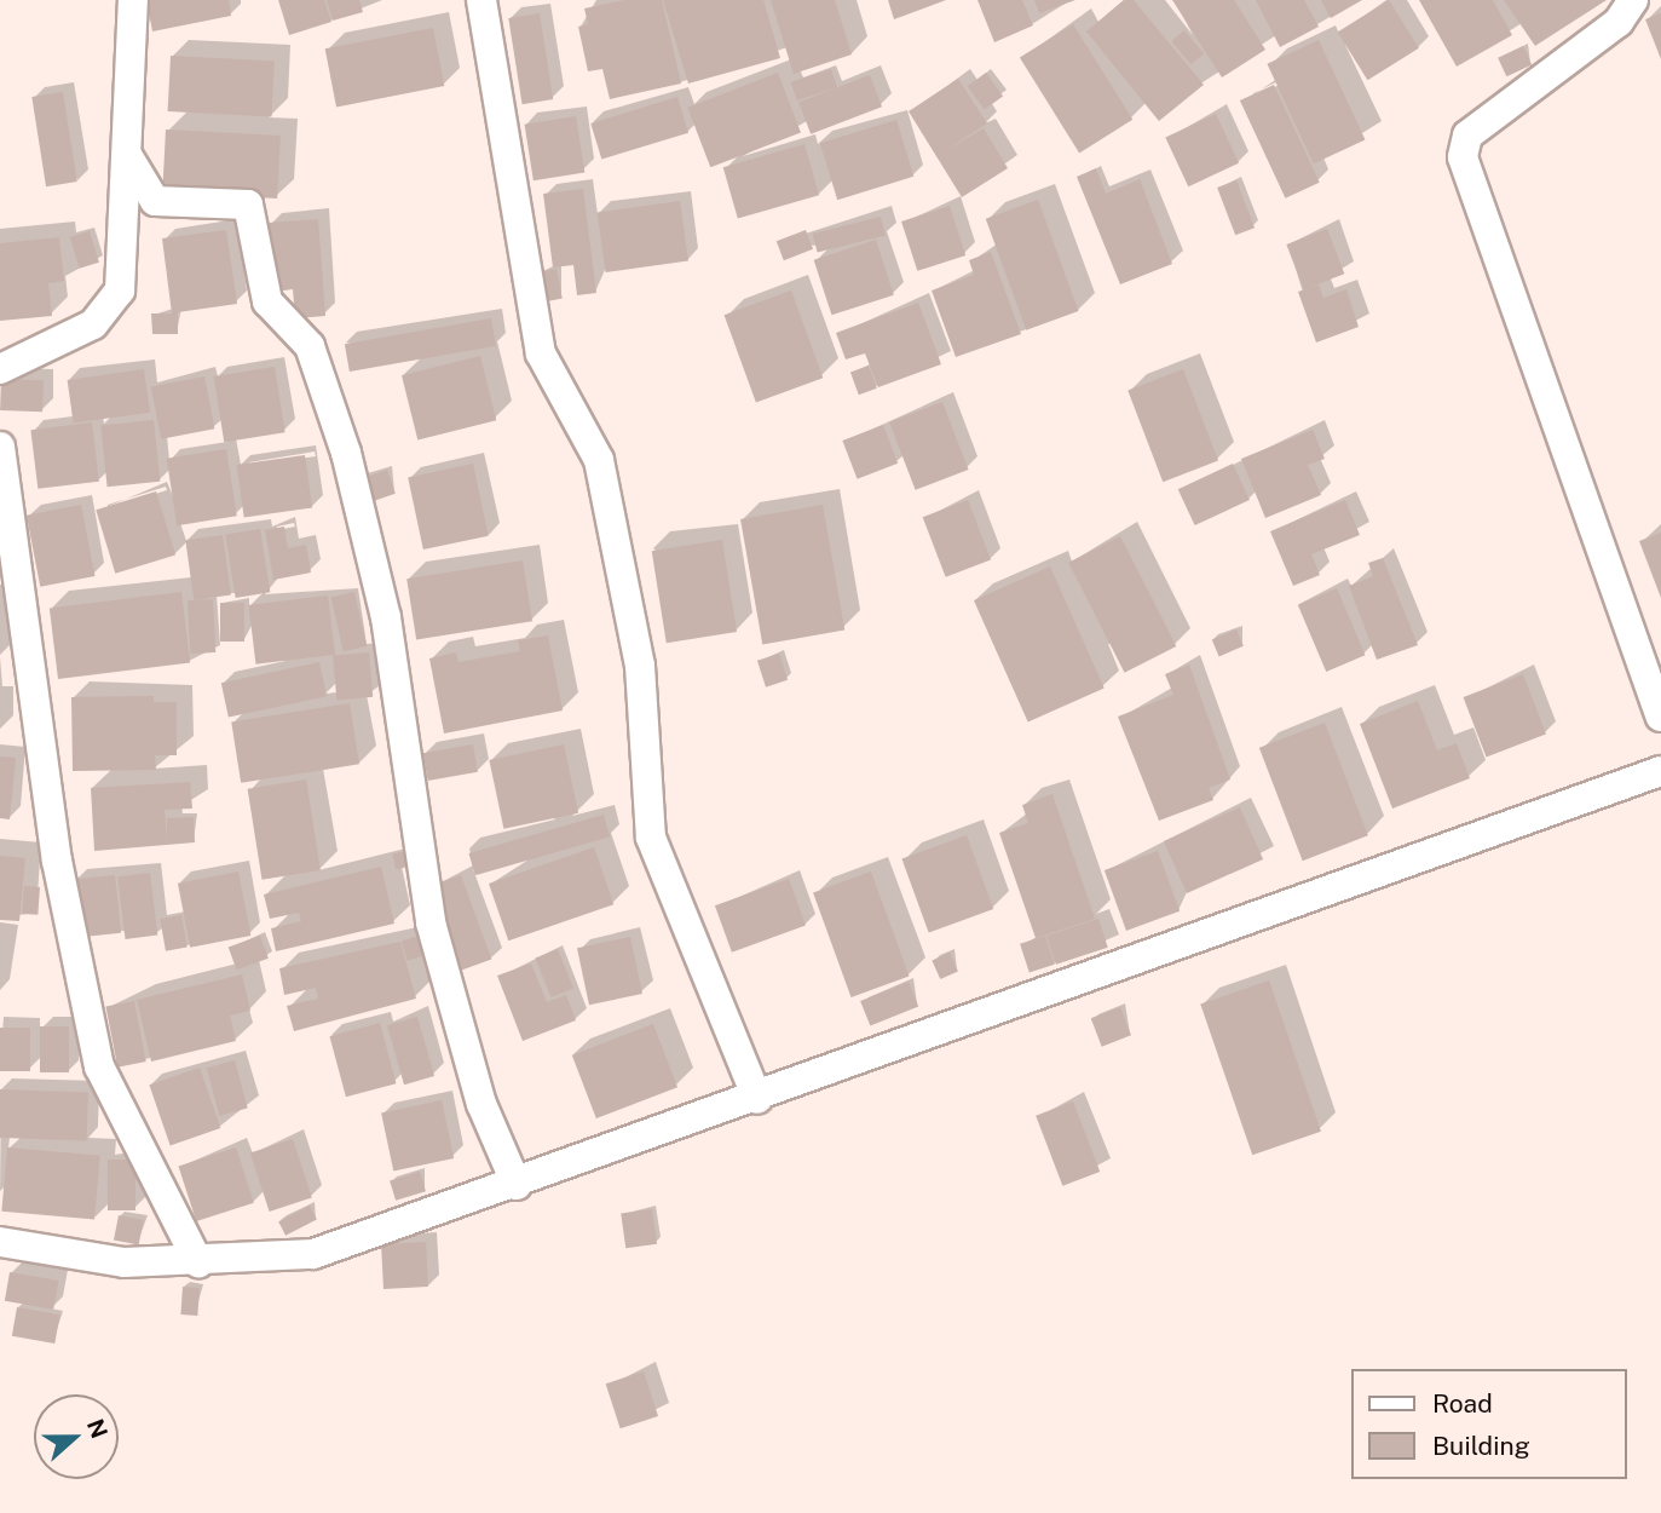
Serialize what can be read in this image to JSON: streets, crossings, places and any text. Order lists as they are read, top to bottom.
{
  "legend": ["Road", "Building"],
  "north": "right"
}
